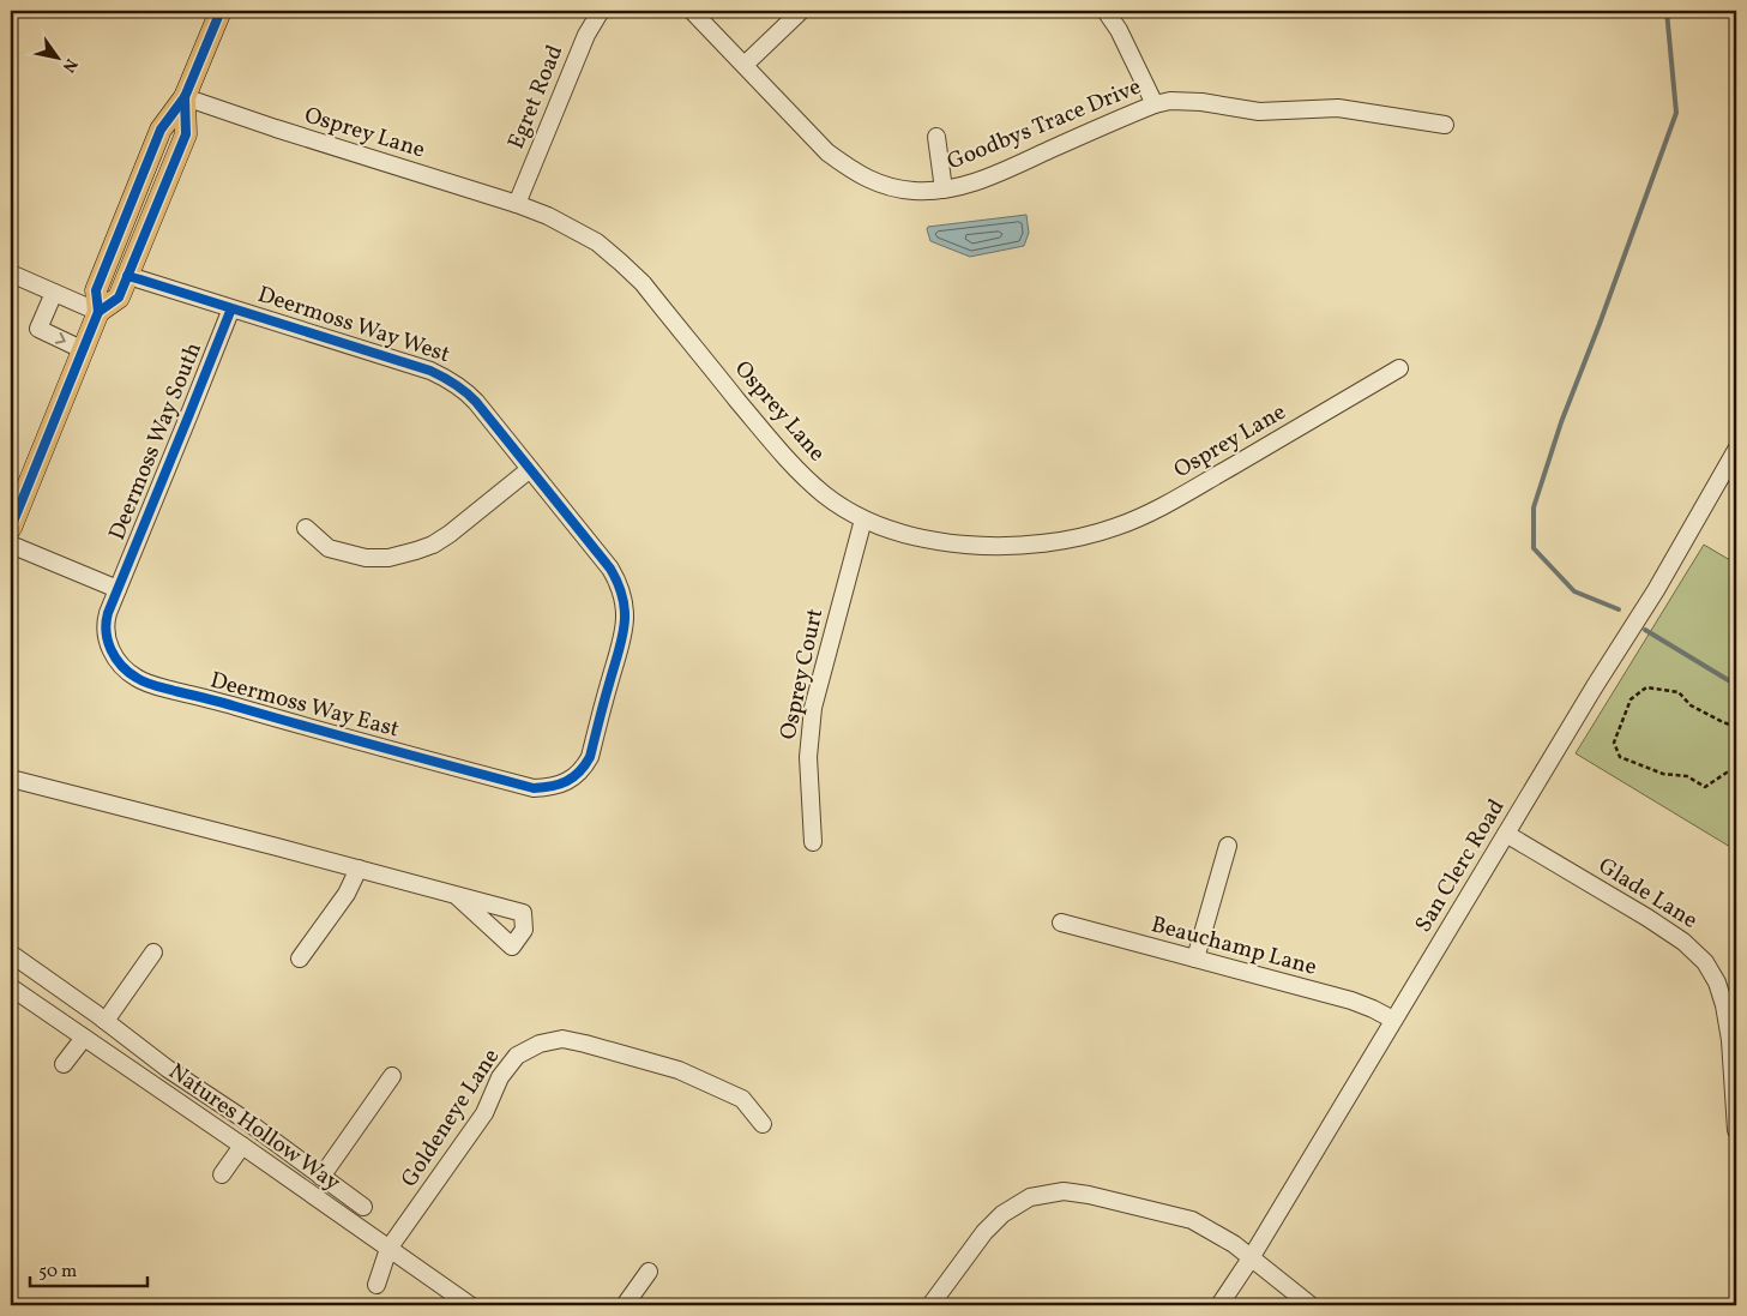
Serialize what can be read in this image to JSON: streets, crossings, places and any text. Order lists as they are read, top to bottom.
{
  "streets": {
    "street": [
      "Egret Road",
      "Goodbys Trace Drive",
      "Osprey Lane",
      "Deermoss Way West",
      "Deermoss Way South",
      "Osprey Court",
      "Deermoss Way East",
      "San Clerc Road",
      "Glade Lane",
      "Beauchamp Lane",
      "Goldeneye Lane",
      "Natures Hollow Way"
    ]
  },
  "crossings": [
    ["Egret Road", "Osprey Lane"],
    ["Osprey Lane", "Osprey Court"],
    ["Deermoss Way West", "Deermoss Way South"],
    ["Deermoss Way West", "Deermoss Way East"],
    ["Deermoss Way South", "Deermoss Way East"],
    ["San Clerc Road", "Glade Lane"],
    ["San Clerc Road", "Beauchamp Lane"],
    ["Goldeneye Lane", "Natures Hollow Way"]
  ],
  "scale_bar": "50 m",
  "north": "bottom right"
}
